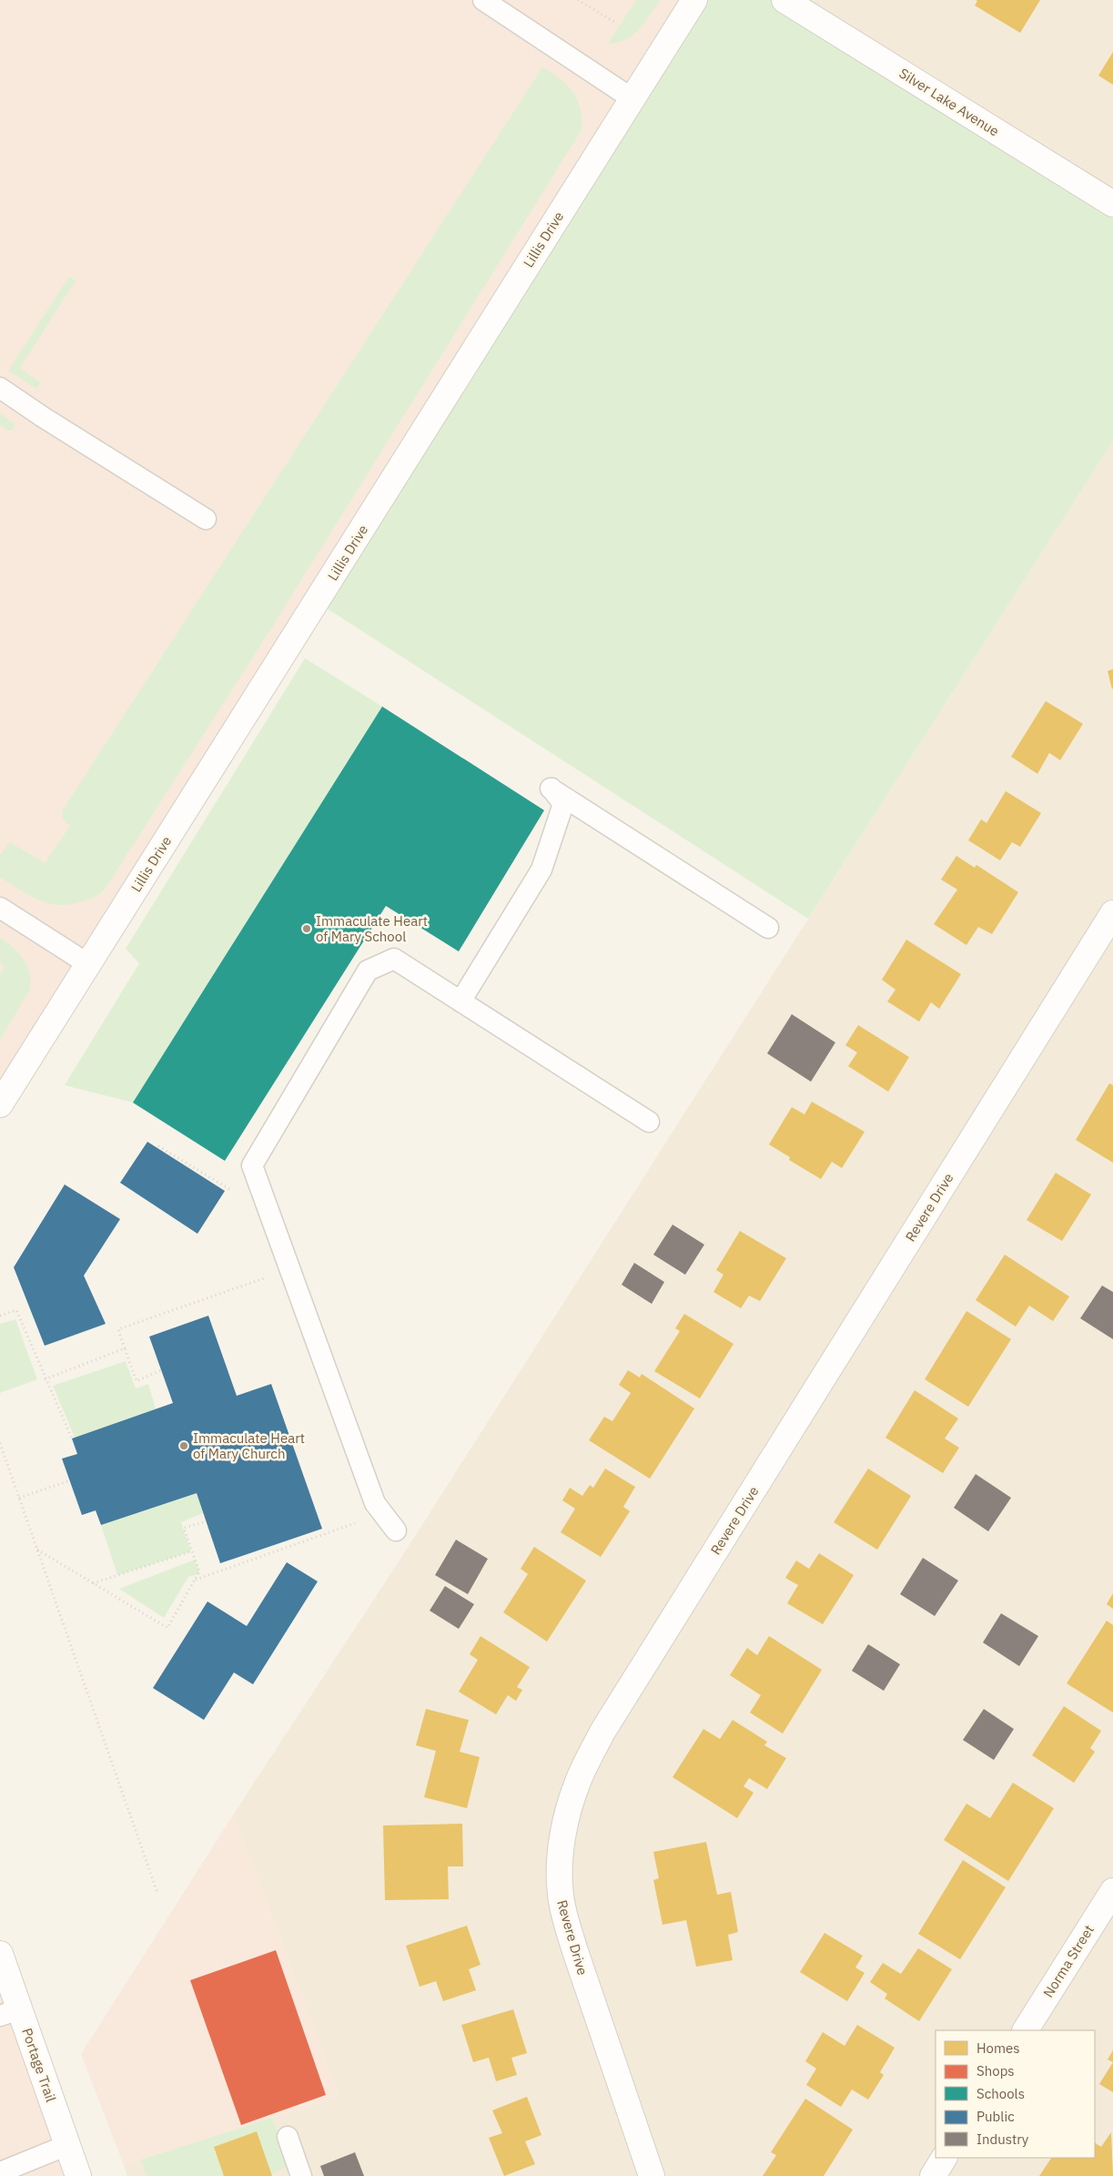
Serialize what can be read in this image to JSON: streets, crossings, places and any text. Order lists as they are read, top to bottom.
{
  "streets": {
    "street": [
      "Silver Lake Avenue",
      "Lillis Drive",
      "Revere Drive",
      "Norma Street",
      "Portage Trail"
    ]
  },
  "places": ["Immaculate Heart of Mary School", "Immaculate Heart of Mary Church"],
  "legend": [
    "Homes",
    "Shops",
    "Schools",
    "Public",
    "Industry"
  ]
}
